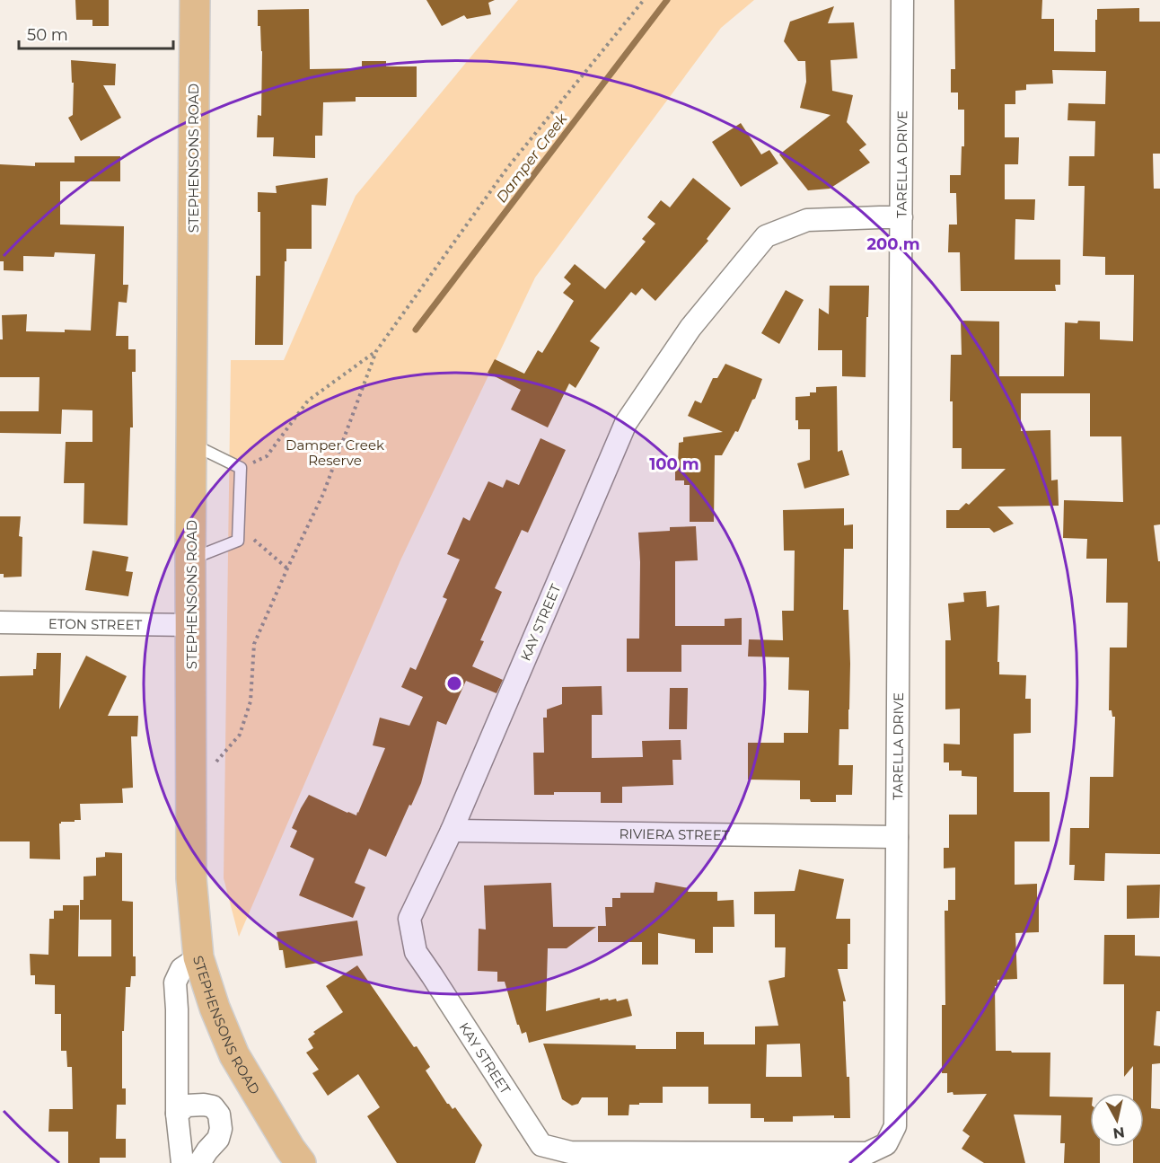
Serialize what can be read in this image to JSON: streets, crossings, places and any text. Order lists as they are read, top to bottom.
{
  "streets": {
    "main road": ["STEPHENSONS ROAD"],
    "street": [
      "TARELLA DRIVE",
      "KAY STREET",
      "ETON STREET",
      "RIVIERA STREET"
    ]
  },
  "crossings": [
    ["STEPHENSONS ROAD", "ETON STREET"],
    ["TARELLA DRIVE", "KAY STREET"],
    ["TARELLA DRIVE", "RIVIERA STREET"],
    ["KAY STREET", "RIVIERA STREET"]
  ],
  "water": ["Damper Creek"],
  "parks": ["Damper Creek Reserve"],
  "scale_bar": "50 m",
  "north": "bottom",
  "rings": ["200 m", "100 m"]
}
